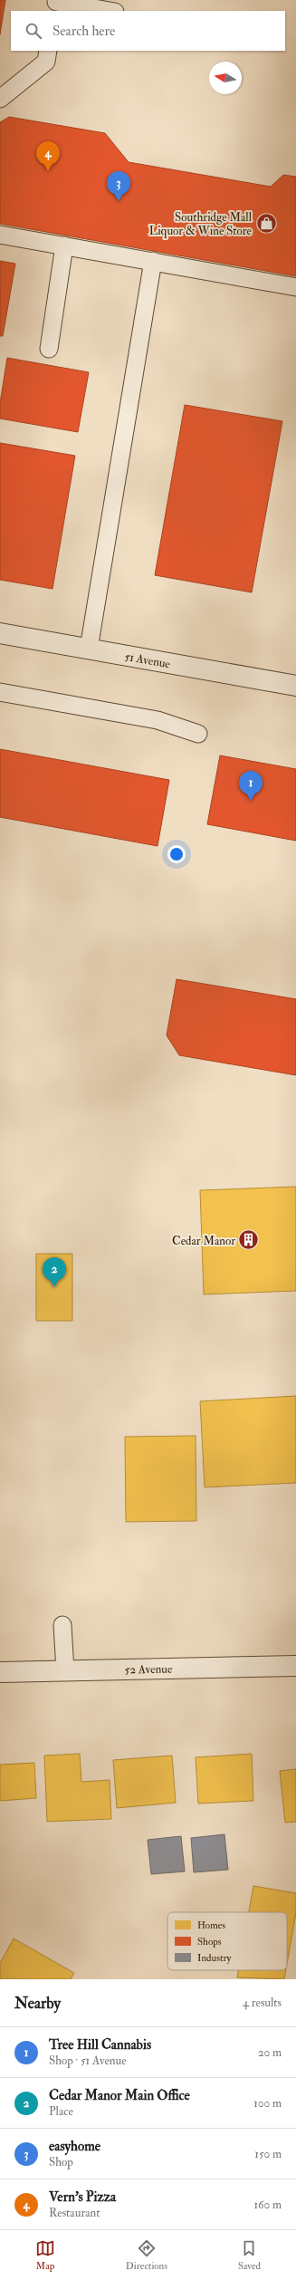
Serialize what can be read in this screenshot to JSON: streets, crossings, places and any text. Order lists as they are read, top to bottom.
{
  "streets": {
    "street": ["51 Avenue", "52 Avenue"]
  },
  "places": {
    "shop": ["Southridge Mall Liquor & Wine Store"],
    "building": ["Cedar Manor"]
  },
  "legend": ["Homes", "Shops", "Industry"],
  "north": "left",
  "page": {
    "search": "Search here",
    "pins": [
      "4",
      "3",
      "1",
      "2"
    ],
    "heading": ["Nearby", "4 results"],
    "list": [
      {
        "mark": "1",
        "name": "Tree Hill Cannabis",
        "note": "Shop · 51 Avenue",
        "value": "20 m"
      },
      {
        "mark": "2",
        "name": "Cedar Manor Main Office",
        "note": "Place",
        "value": "100 m"
      },
      {
        "mark": "3",
        "name": "easyhome",
        "note": "Shop",
        "value": "150 m"
      },
      {
        "mark": "4",
        "name": "Vern's Pizza",
        "note": "Restaurant",
        "value": "160 m"
      }
    ],
    "nav": ["Map", "Directions", "Saved"]
  }
}
